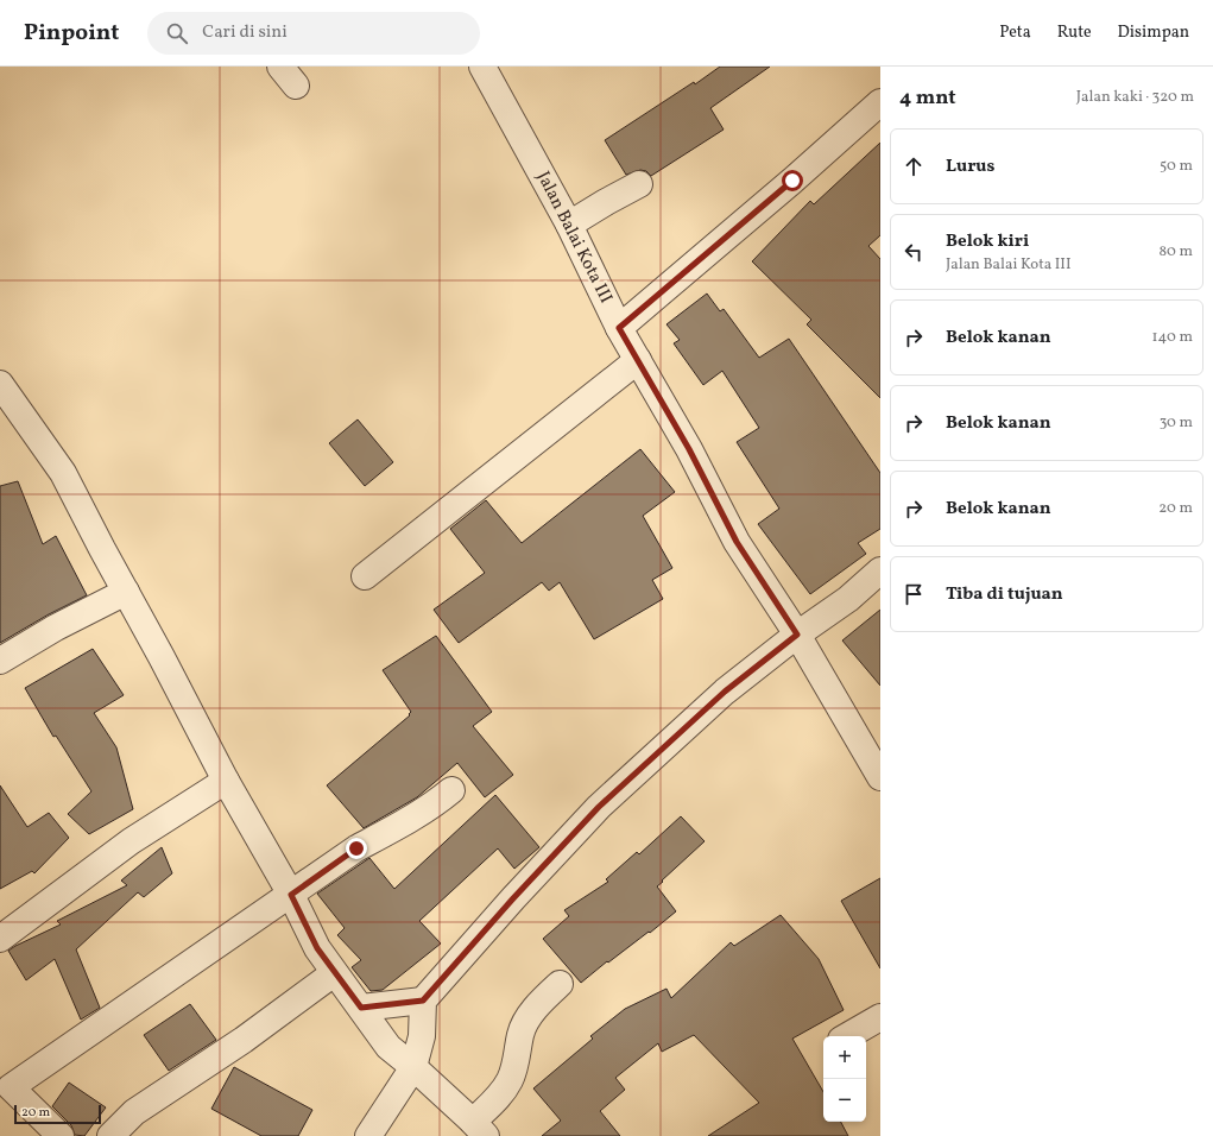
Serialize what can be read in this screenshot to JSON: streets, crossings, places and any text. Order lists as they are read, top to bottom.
{
  "streets": {
    "street": ["Jalan Balai Kota III"]
  },
  "scale_bar": "20 m",
  "page": {
    "header": "Pinpoint",
    "search": "Cari di sini",
    "nav": ["Peta", "Rute", "Disimpan"],
    "heading": ["4 mnt", "Jalan kaki · 320 m"],
    "list": [
      ["Lurus", "50 m"],
      ["Belok kiri", "Jalan Balai Kota III", "80 m"],
      ["Belok kanan", "140 m"],
      ["Belok kanan", "30 m"],
      ["Belok kanan", "20 m"],
      "Tiba di tujuan"
    ],
    "map_buttons": ["+", "−"],
    "scale": "20 m"
  }
}
